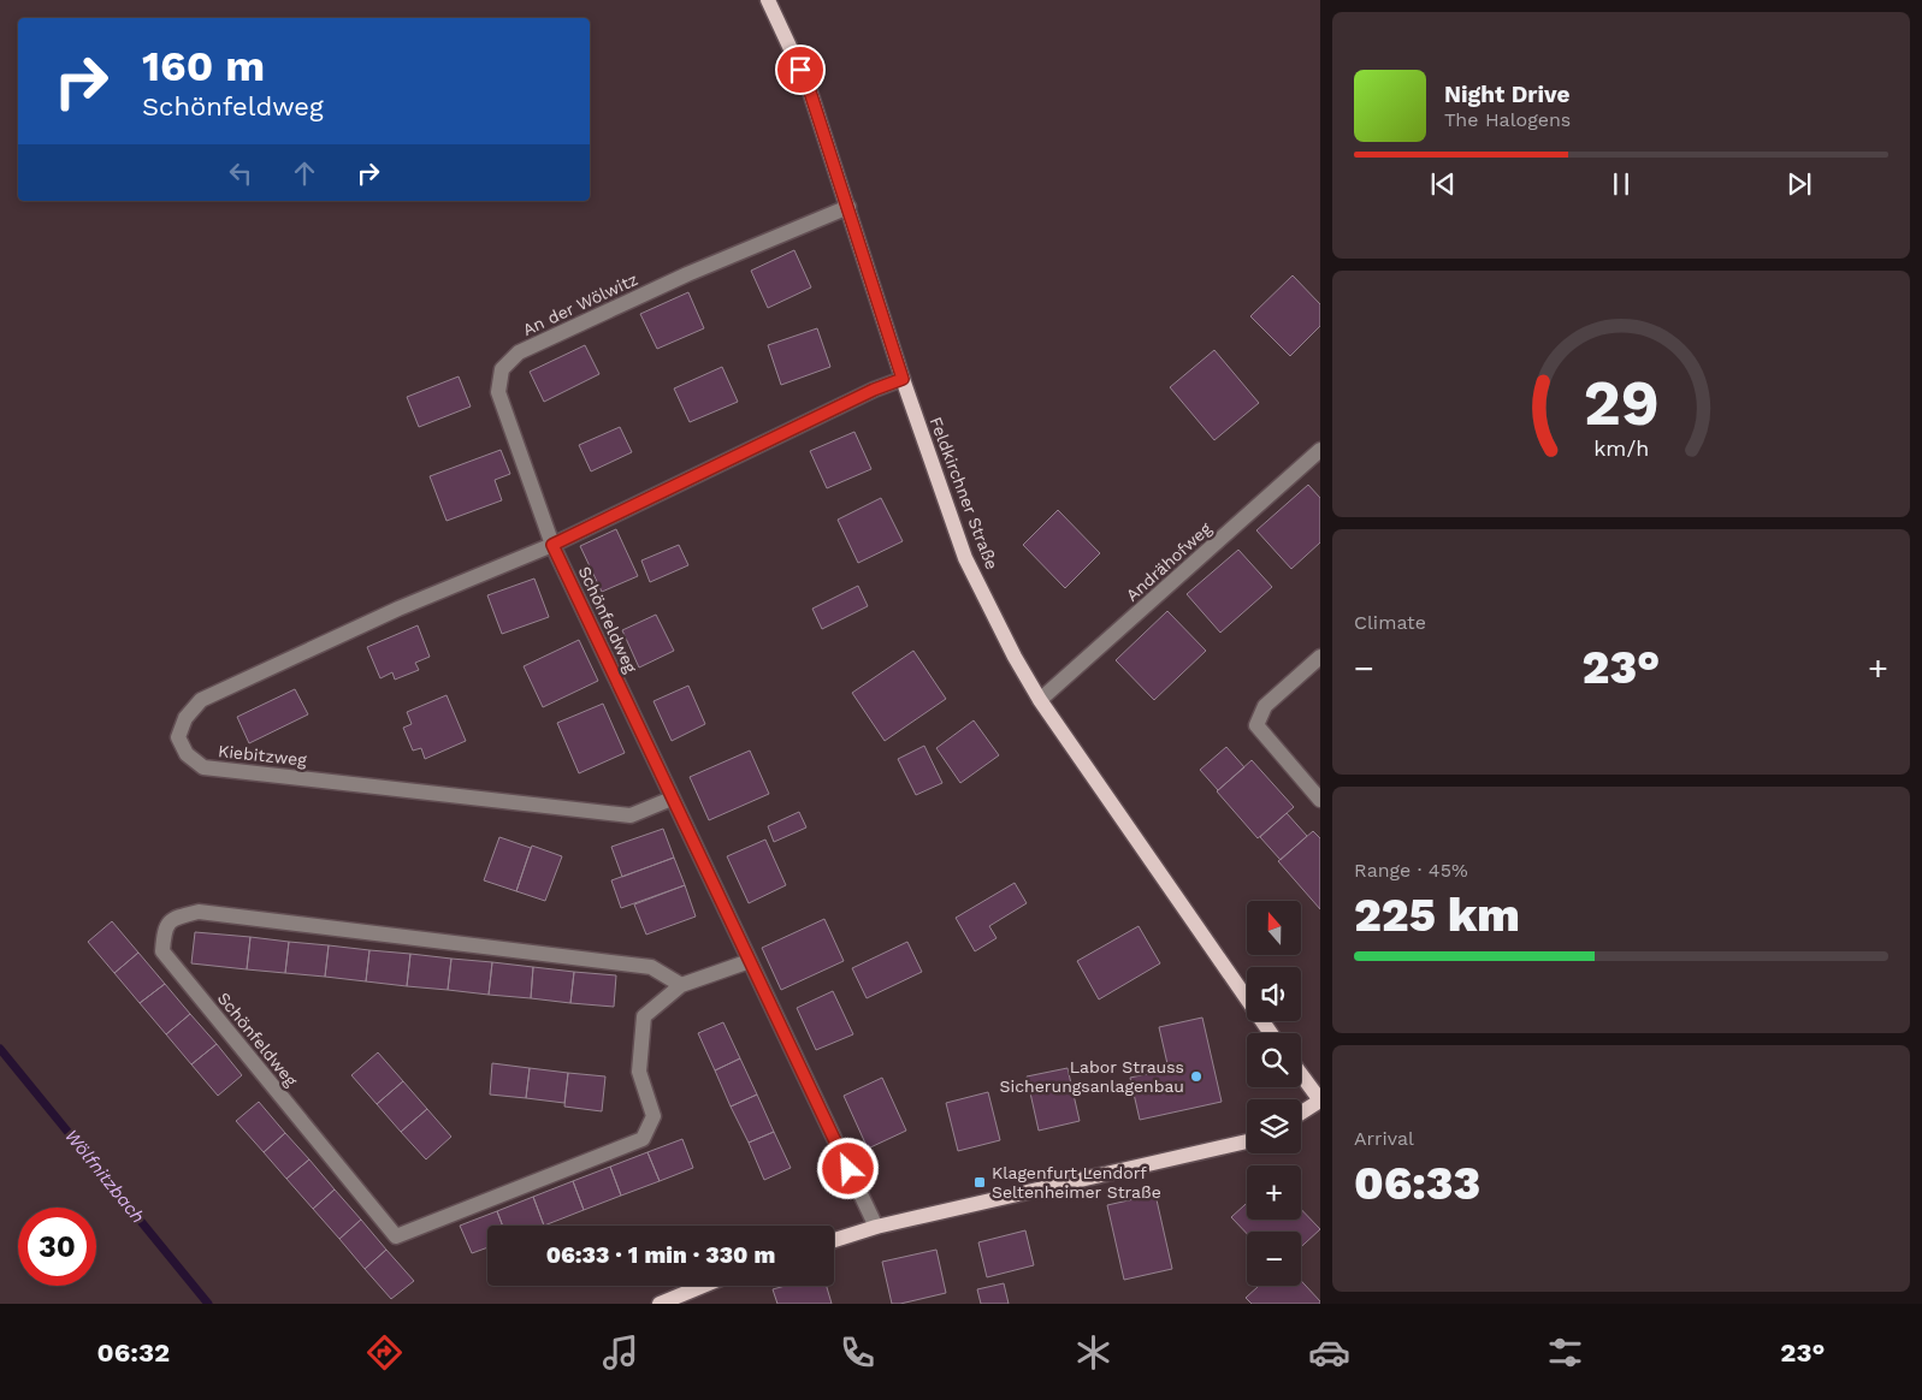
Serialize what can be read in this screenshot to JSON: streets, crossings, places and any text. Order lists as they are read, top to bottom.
{
  "streets": {
    "main road": ["Feldkirchner Straße"],
    "street": [
      "An der Wölwitz",
      "Andrähofweg",
      "Schönfeldweg",
      "Kiebitzweg"
    ]
  },
  "crossings": [
    ["An der Wölwitz", "Feldkirchner Straße"],
    ["An der Wölwitz", "Schönfeldweg"],
    ["An der Wölwitz", "Kiebitzweg"],
    ["Feldkirchner Straße", "Andrähofweg"],
    ["Schönfeldweg", "Kiebitzweg"]
  ],
  "water": ["Wölfnitzbach"],
  "places": {
    "other": ["Labor Strauss Sicherungsanlagenbau"],
    "transit": ["Klagenfurt Lendorf Seltenheimer Straße"]
  },
  "north": "top",
  "page": {
    "turn": ["160 m", "Schönfeldweg"],
    "song": ["Night Drive", "The Halogens"],
    "tile": [
      "Climate",
      ["Range · 45%", "225 km"],
      ["Arrival", "06:33"]
    ],
    "heat": ["−", "23°", "+"],
    "map_buttons": ["+", "−"],
    "limit": "30",
    "trip": "06:33 · 1 min · 330 m",
    "tabs": ["06:32", "23°"],
    "gauge": ["29", "km/h"]
  }
}
